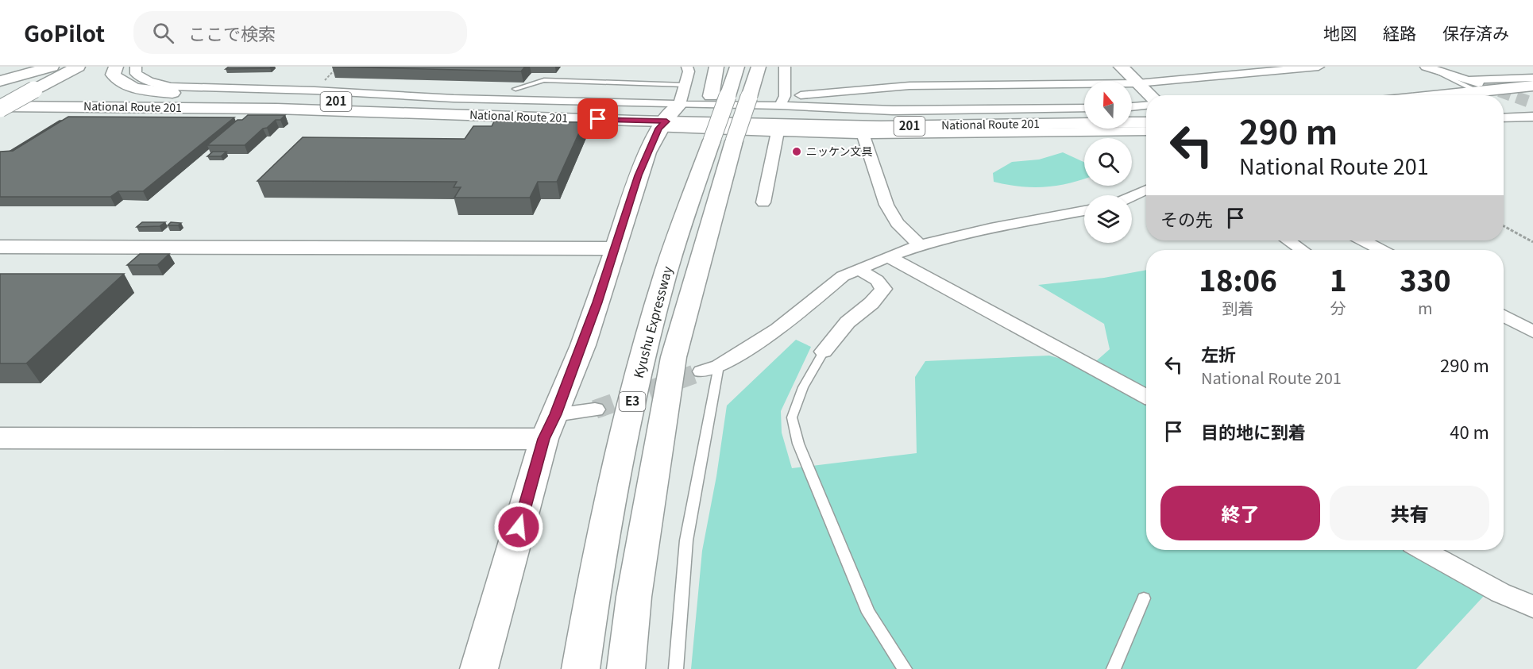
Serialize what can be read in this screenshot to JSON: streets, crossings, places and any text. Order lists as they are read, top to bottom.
{
  "streets": {
    "main road": [
      "201",
      "National Route 201",
      "Kyushu Expressway",
      "E3"
    ]
  },
  "places": ["ニッケン文具"],
  "north": "top",
  "page": {
    "header": "GoPilot",
    "search": "ここで検索",
    "nav": ["地図", "経路", "保存済み"],
    "turn": ["290 m", "National Route 201"],
    "then": "その先",
    "eta": [
      "18:06",
      "到着",
      "1",
      "分",
      "330",
      "m"
    ],
    "list": [
      {
        "name": "左折",
        "note": "National Route 201",
        "value": "290 m"
      },
      {
        "name": "目的地に到着",
        "value": "40 m"
      }
    ],
    "buttons": ["終了", "共有"]
  }
}
